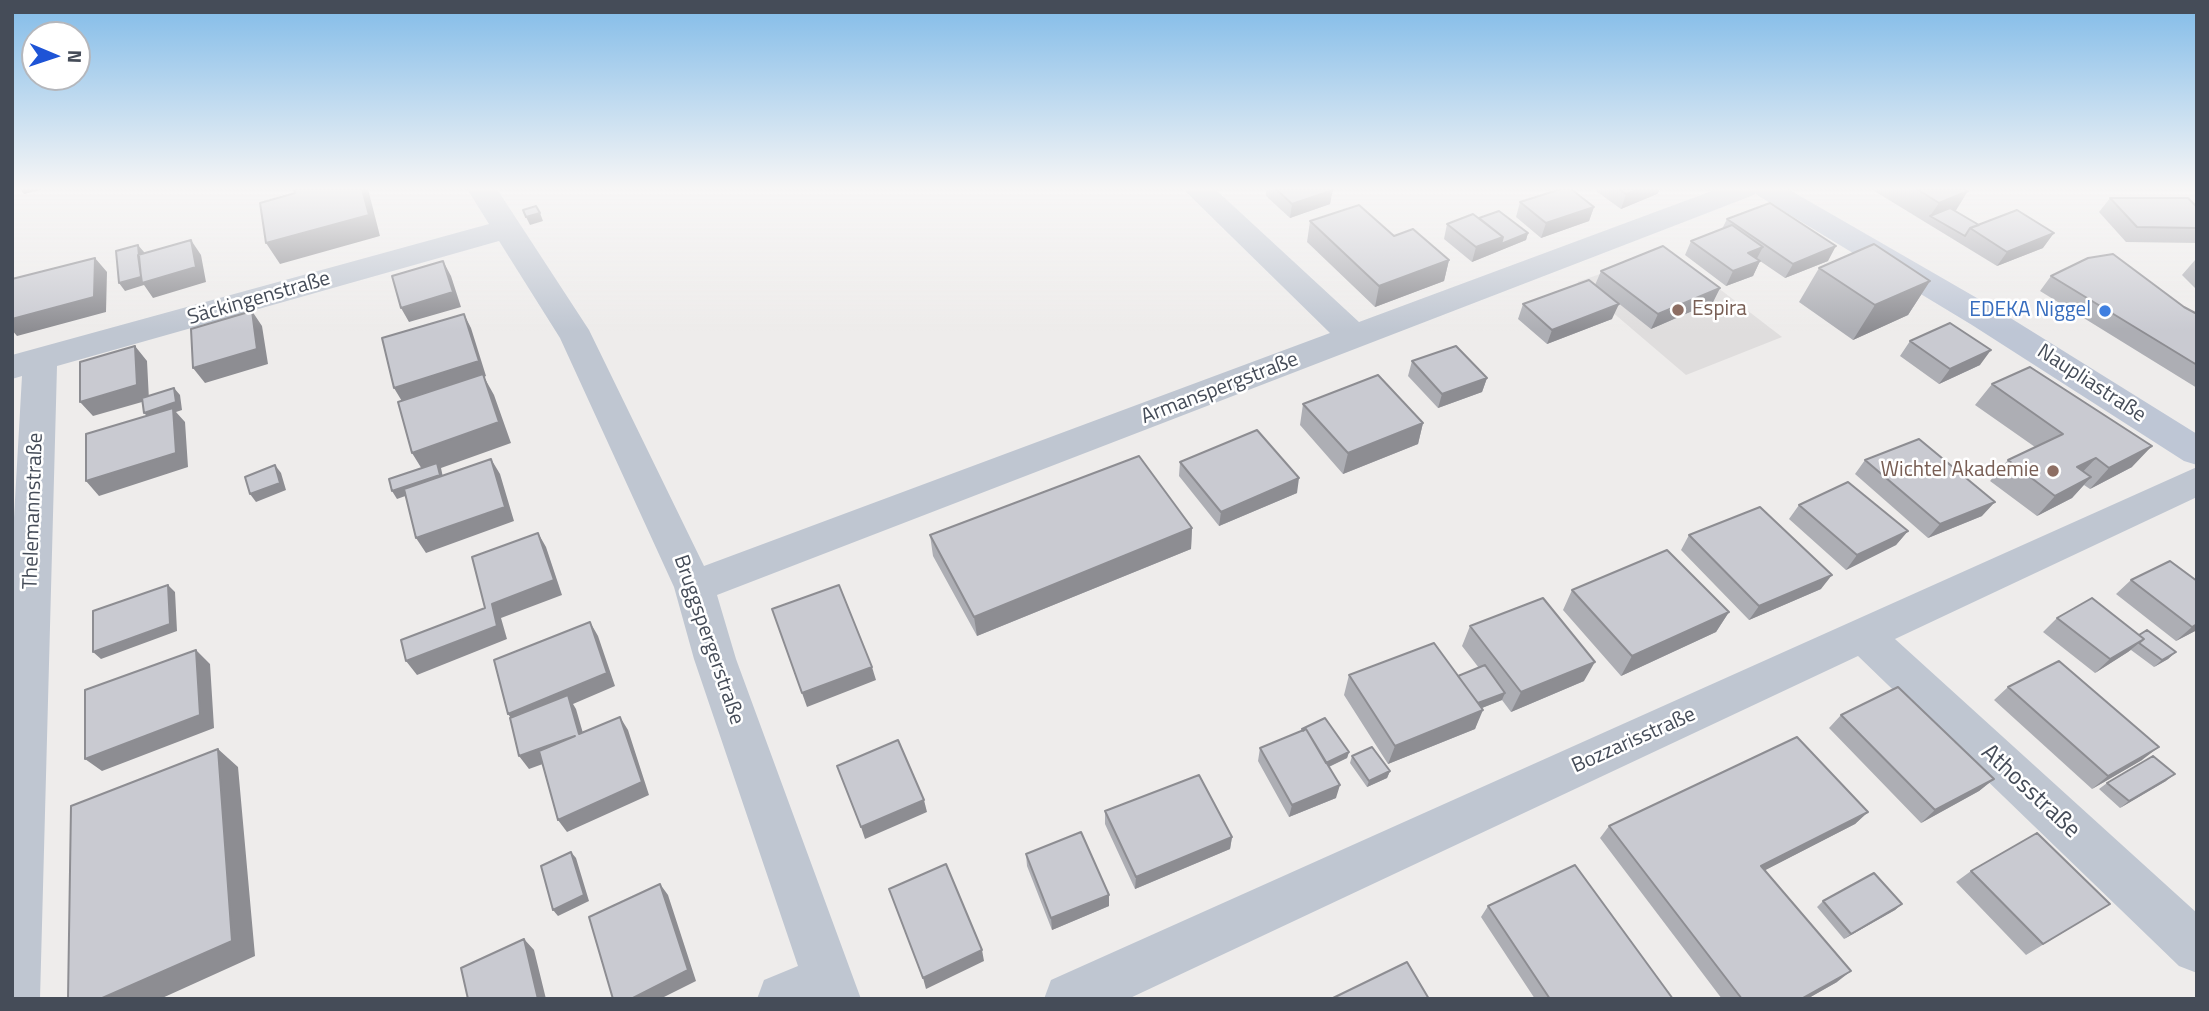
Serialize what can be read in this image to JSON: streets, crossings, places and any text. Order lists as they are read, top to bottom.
{
  "streets": {
    "street": [
      "Säckingenstraße",
      "Naupliastraße",
      "Armanspergstraße",
      "Thelemannstraße",
      "Bruggspergerstraße",
      "Bozzarisstraße",
      "Athosstraße"
    ]
  },
  "crossings": [
    ["Säckingenstraße", "Thelemannstraße"],
    ["Armanspergstraße", "Bruggspergerstraße"],
    ["Bozzarisstraße", "Athosstraße"]
  ],
  "places": ["Espira", "EDEKA Niggel", "Wichtel Akademie"],
  "north": "right"
}
